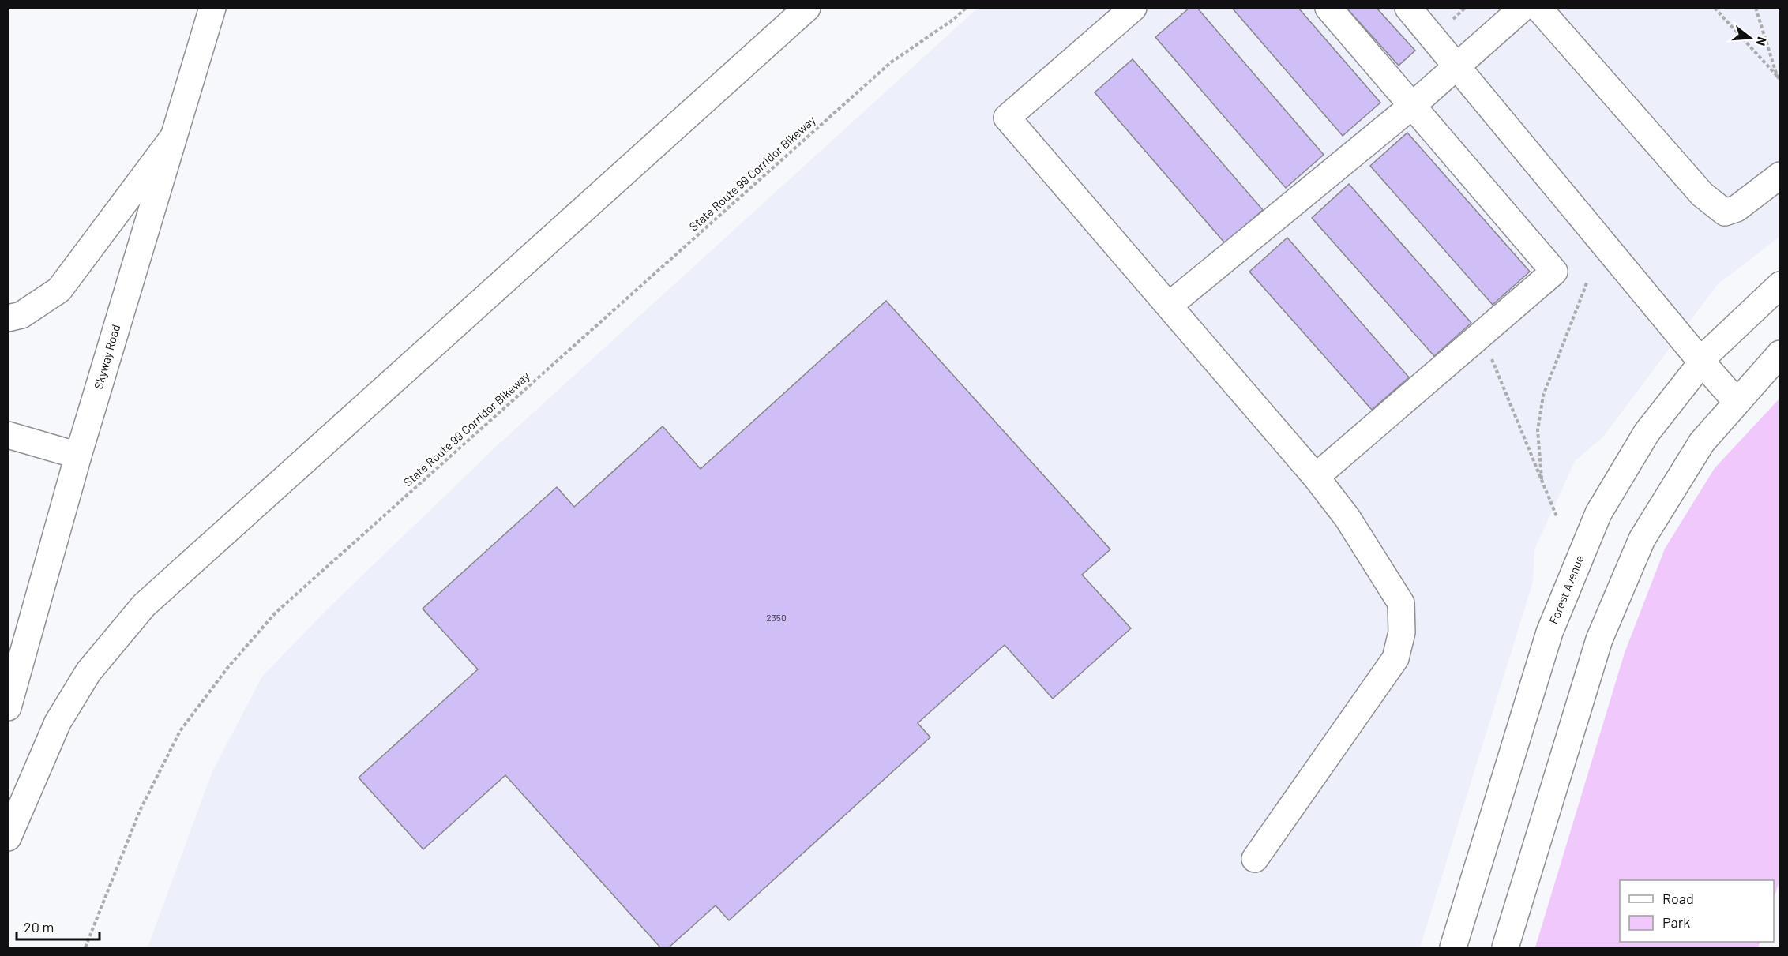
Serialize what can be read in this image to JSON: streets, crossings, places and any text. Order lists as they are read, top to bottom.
{
  "streets": {
    "main road": ["Skyway Road", "Forest Avenue"],
    "path": ["State Route 99 Corridor Bikeway"]
  },
  "house_numbers": ["2350"],
  "legend": ["Road", "Park"],
  "scale_bar": "20 m",
  "north": "right"
}
